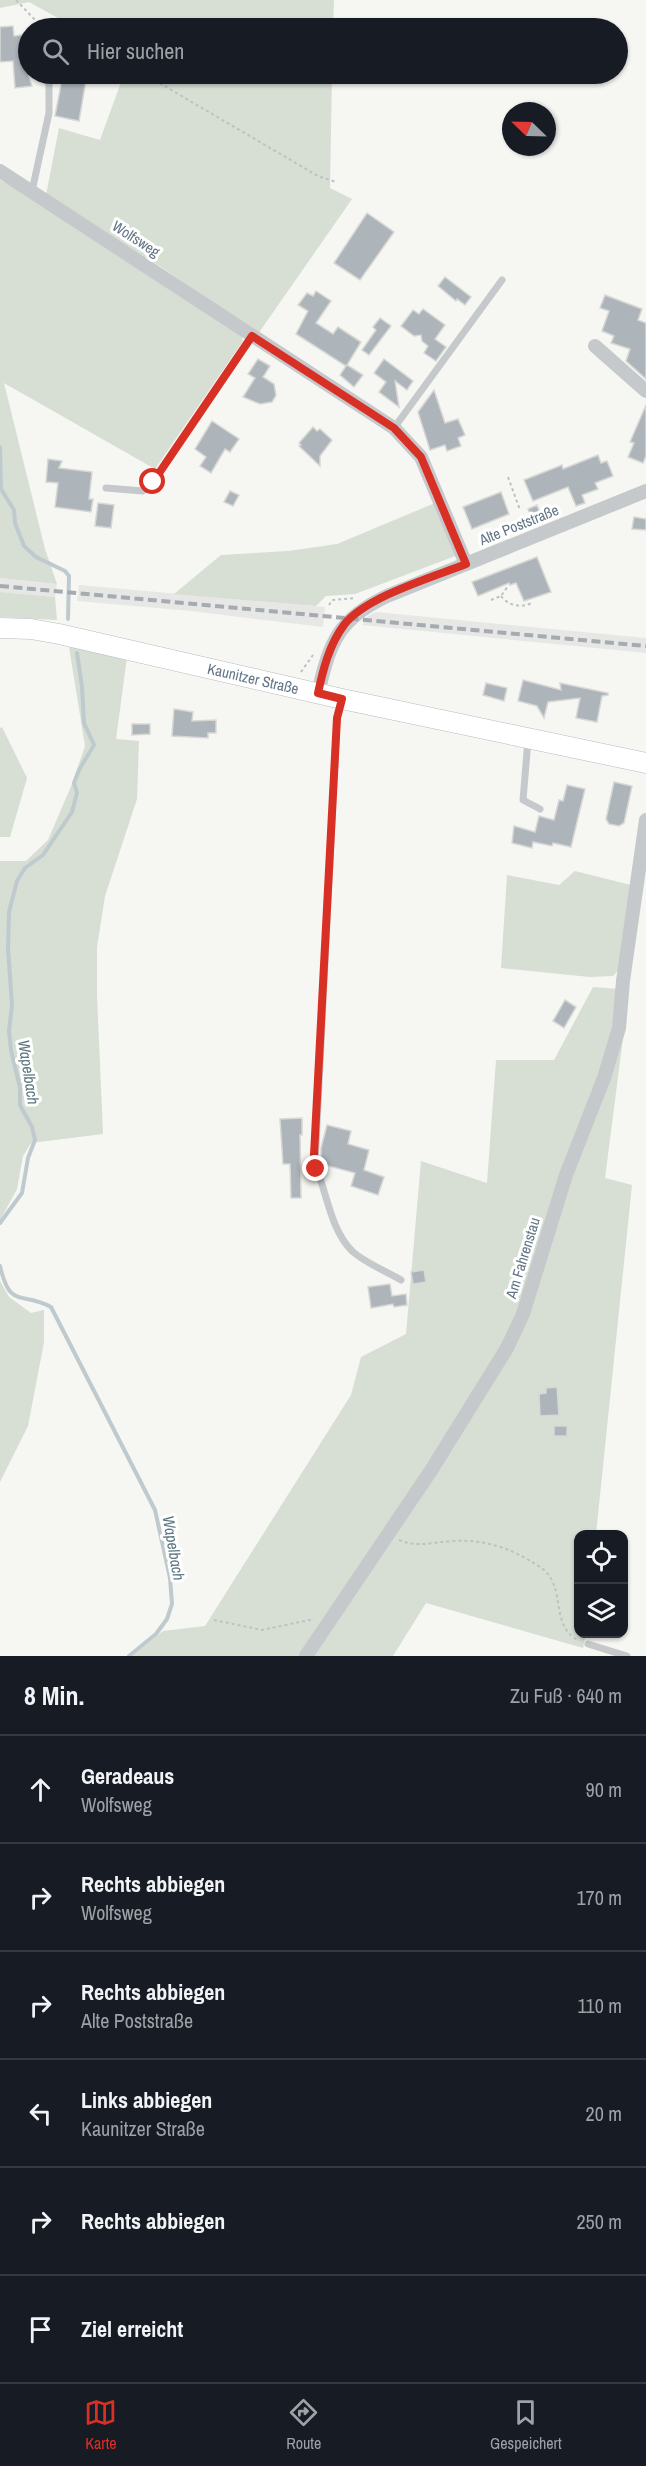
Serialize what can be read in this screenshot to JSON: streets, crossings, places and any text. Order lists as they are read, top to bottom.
{
  "streets": {
    "street": [
      "Wolfsweg",
      "Alte Poststraße",
      "Kaunitzer Straße",
      "Am Fahrenstau"
    ]
  },
  "crossings": [
    ["Wolfsweg", "Alte Poststraße"],
    ["Alte Poststraße", "Kaunitzer Straße"]
  ],
  "water": ["Wapelbach"],
  "north": "top left",
  "page": {
    "search": "Hier suchen",
    "heading": ["8 Min.", "Zu Fuß · 640 m"],
    "list": [
      ["Geradeaus", "Wolfsweg", "90 m"],
      ["Rechts abbiegen", "Wolfsweg", "170 m"],
      ["Rechts abbiegen", "Alte Poststraße", "110 m"],
      ["Links abbiegen", "Kaunitzer Straße", "20 m"],
      ["Rechts abbiegen", "250 m"],
      "Ziel erreicht"
    ],
    "nav": ["Karte", "Route", "Gespeichert"]
  }
}
